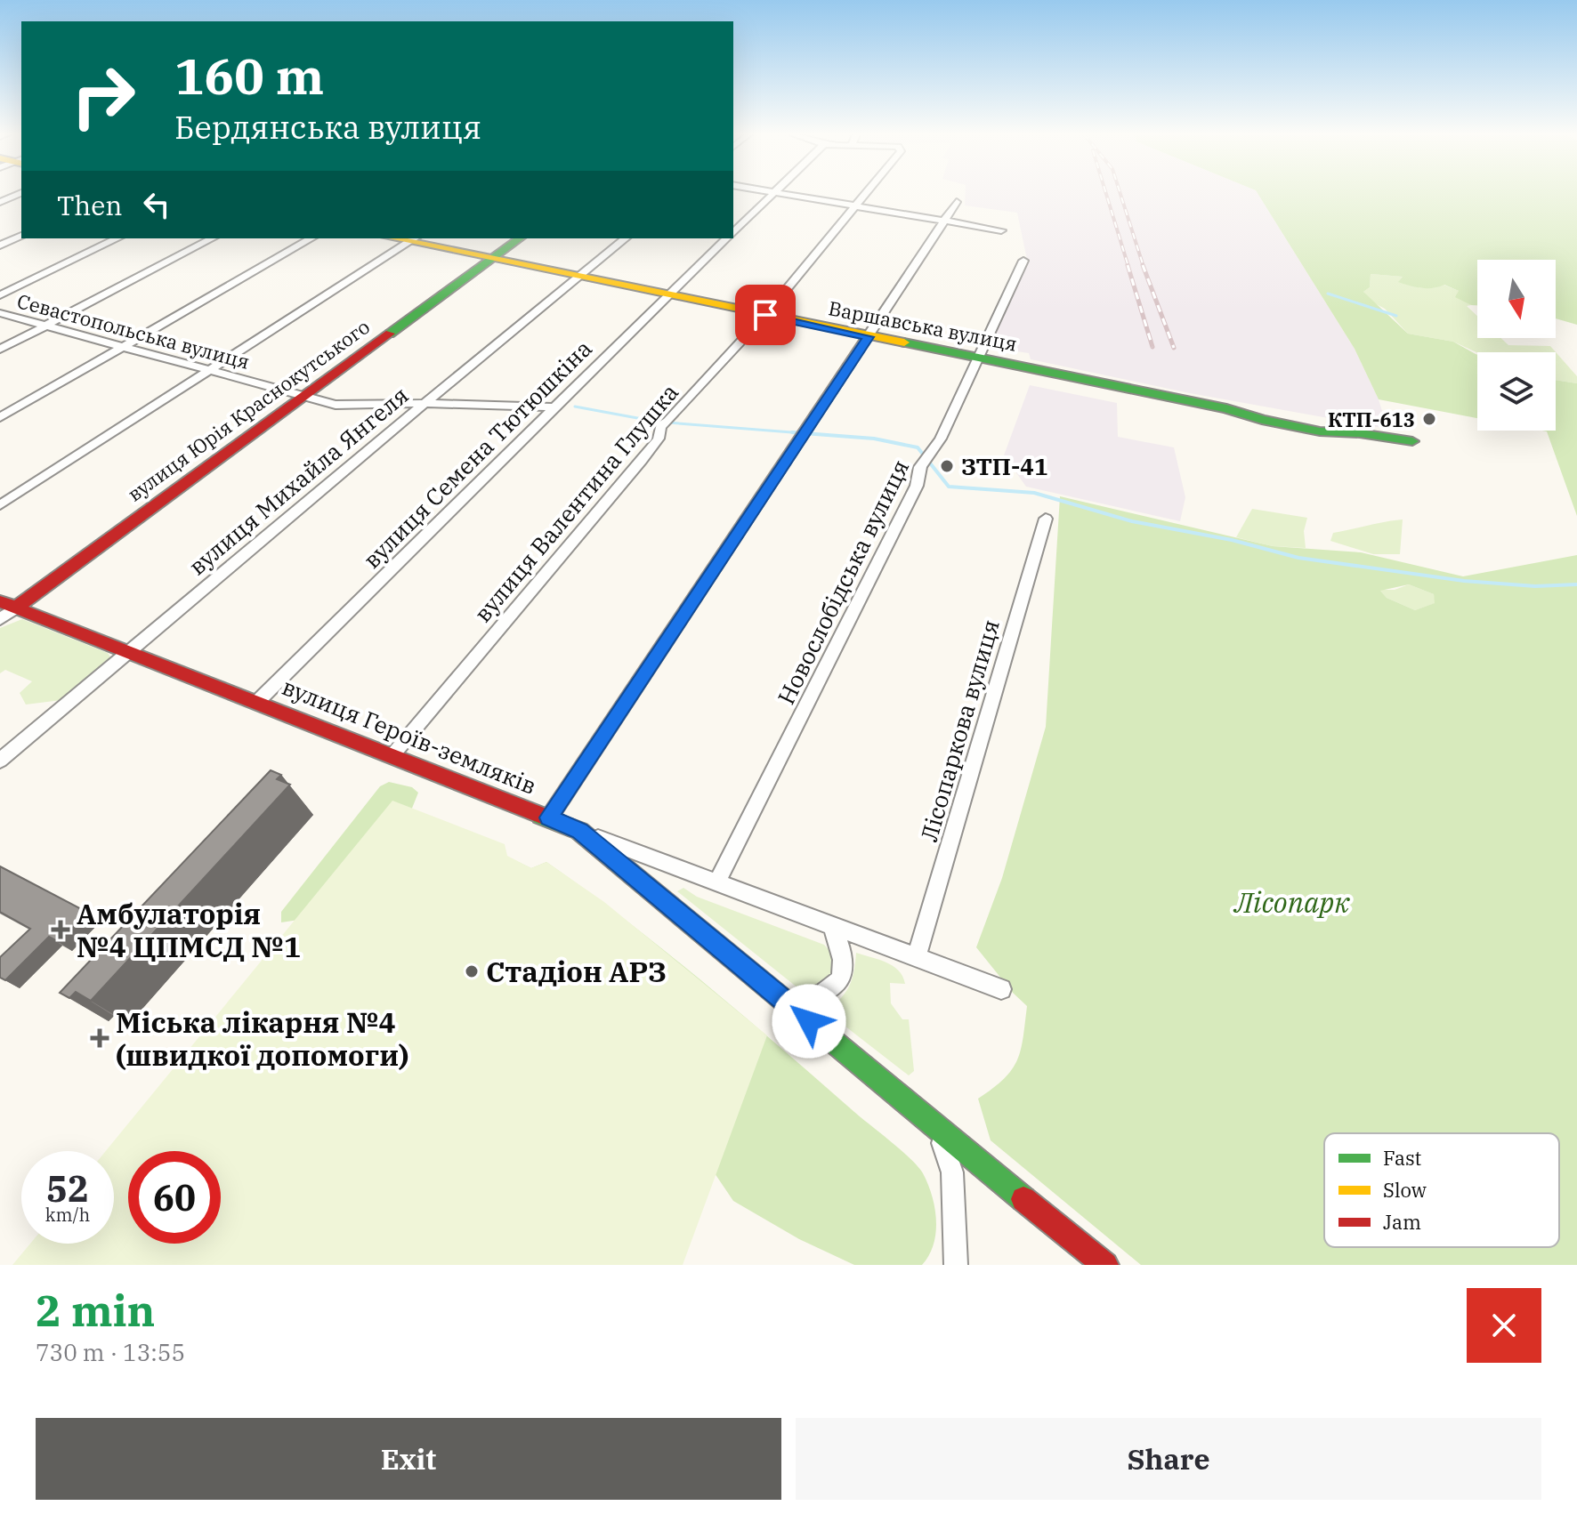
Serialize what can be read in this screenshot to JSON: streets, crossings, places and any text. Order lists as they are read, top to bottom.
{
  "streets": {
    "street": [
      "Варшавська вулиця",
      "Севастопольська вулиця",
      "вулиця Юрія Краснокутського",
      "вулиця Семена Тютюшкіна",
      "вулиця Михайла Янгеля",
      "вулиця Валентина Глушка",
      "Новослобідська вулиця",
      "Лісопаркова вулиця",
      "вулиця Героїв-земляків"
    ]
  },
  "crossings": [
    ["Варшавська вулиця", "вулиця Юрія Краснокутського"],
    ["Варшавська вулиця", "вулиця Семена Тютюшкіна"],
    ["Варшавська вулиця", "вулиця Михайла Янгеля"],
    ["Варшавська вулиця", "вулиця Валентина Глушка"],
    ["Варшавська вулиця", "Новослобідська вулиця"],
    ["Севастопольська вулиця", "вулиця Юрія Краснокутського"],
    ["Севастопольська вулиця", "вулиця Семена Тютюшкіна"],
    ["Севастопольська вулиця", "вулиця Михайла Янгеля"],
    ["вулиця Юрія Краснокутського", "вулиця Героїв-земляків"],
    ["вулиця Семена Тютюшкіна", "вулиця Героїв-земляків"],
    ["вулиця Михайла Янгеля", "вулиця Героїв-земляків"],
    ["вулиця Валентина Глушка", "вулиця Героїв-земляків"],
    ["Новослобідська вулиця", "вулиця Героїв-земляків"],
    ["Лісопаркова вулиця", "вулиця Героїв-земляків"]
  ],
  "parks": ["Лісопарк"],
  "places": {
    "other": ["КТП-613", "ЗТП-41", "Стадіон АРЗ"],
    "health": ["Амбулаторія №4 ЦПМСД №1", "Міська лікарня №4 (швидкої допомоги)"]
  },
  "legend": ["Fast", "Slow", "Jam"],
  "north": "bottom",
  "page": {
    "turn": ["160 m", "Бердянська вулиця"],
    "then": "Then",
    "speed": "52 km/h",
    "limit": "60",
    "heading": ["2 min", "730 m · 13:55"],
    "buttons": ["Exit", "Share"]
  }
}
